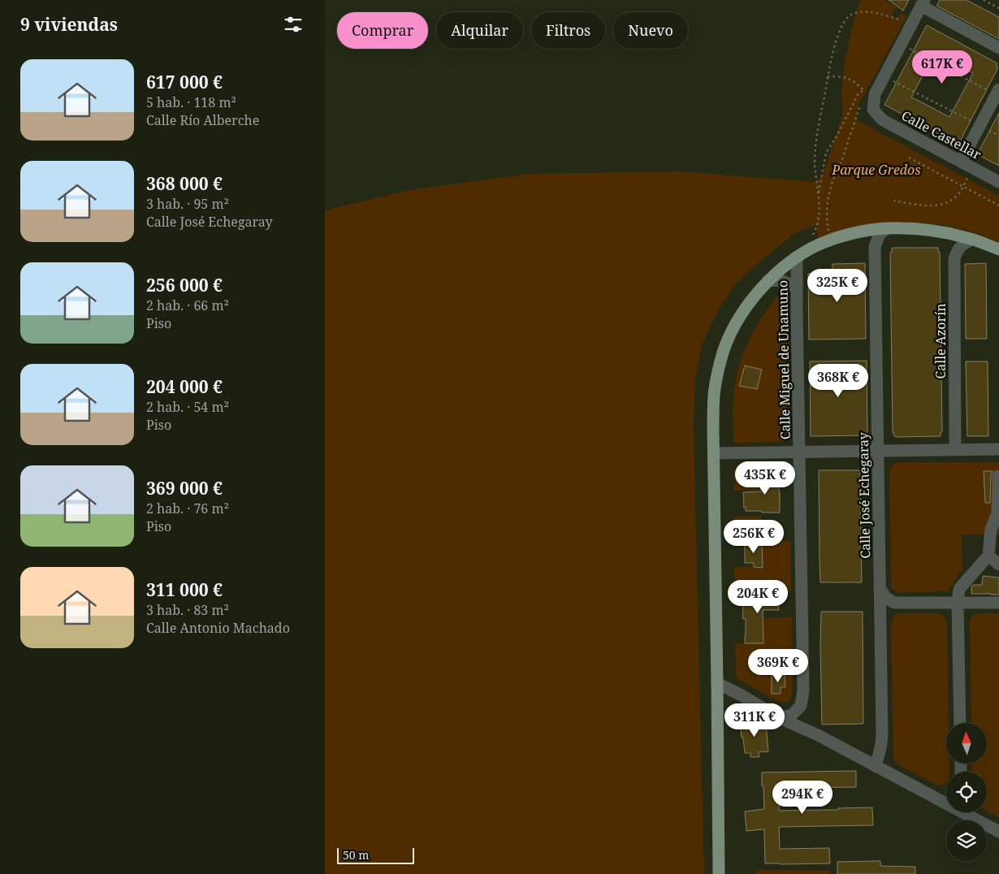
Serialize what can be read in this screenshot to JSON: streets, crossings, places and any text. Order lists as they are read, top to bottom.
{
  "streets": {
    "street": [
      "Calle Castellar",
      "Calle Azorín",
      "Calle Miguel de Unamuno",
      "Calle José Echegaray"
    ]
  },
  "parks": ["Parque Gredos"],
  "scale_bar": "50 m",
  "north": "top",
  "page": {
    "heading": "9 viviendas",
    "chip": [
      "Comprar",
      "Alquilar",
      "Filtros",
      "Nuevo"
    ],
    "list": [
      {
        "name": "617 000 €",
        "note": "5 hab. · 118 m² · Calle Río Alberche"
      },
      {
        "name": "368 000 €",
        "note": "3 hab. · 95 m² · Calle José Echegaray"
      },
      {
        "name": "256 000 €",
        "note": "2 hab. · 66 m² · Piso"
      },
      {
        "name": "204 000 €",
        "note": "2 hab. · 54 m² · Piso"
      },
      {
        "name": "369 000 €",
        "note": "2 hab. · 76 m² · Piso"
      },
      {
        "name": "311 000 €",
        "note": "3 hab. · 83 m² · Calle Antonio Machado"
      }
    ],
    "price": [
      "617K €",
      "325K €",
      "368K €",
      "435K €",
      "256K €",
      "204K €",
      "369K €",
      "311K €",
      "294K €"
    ],
    "scale": "50 m"
  }
}
